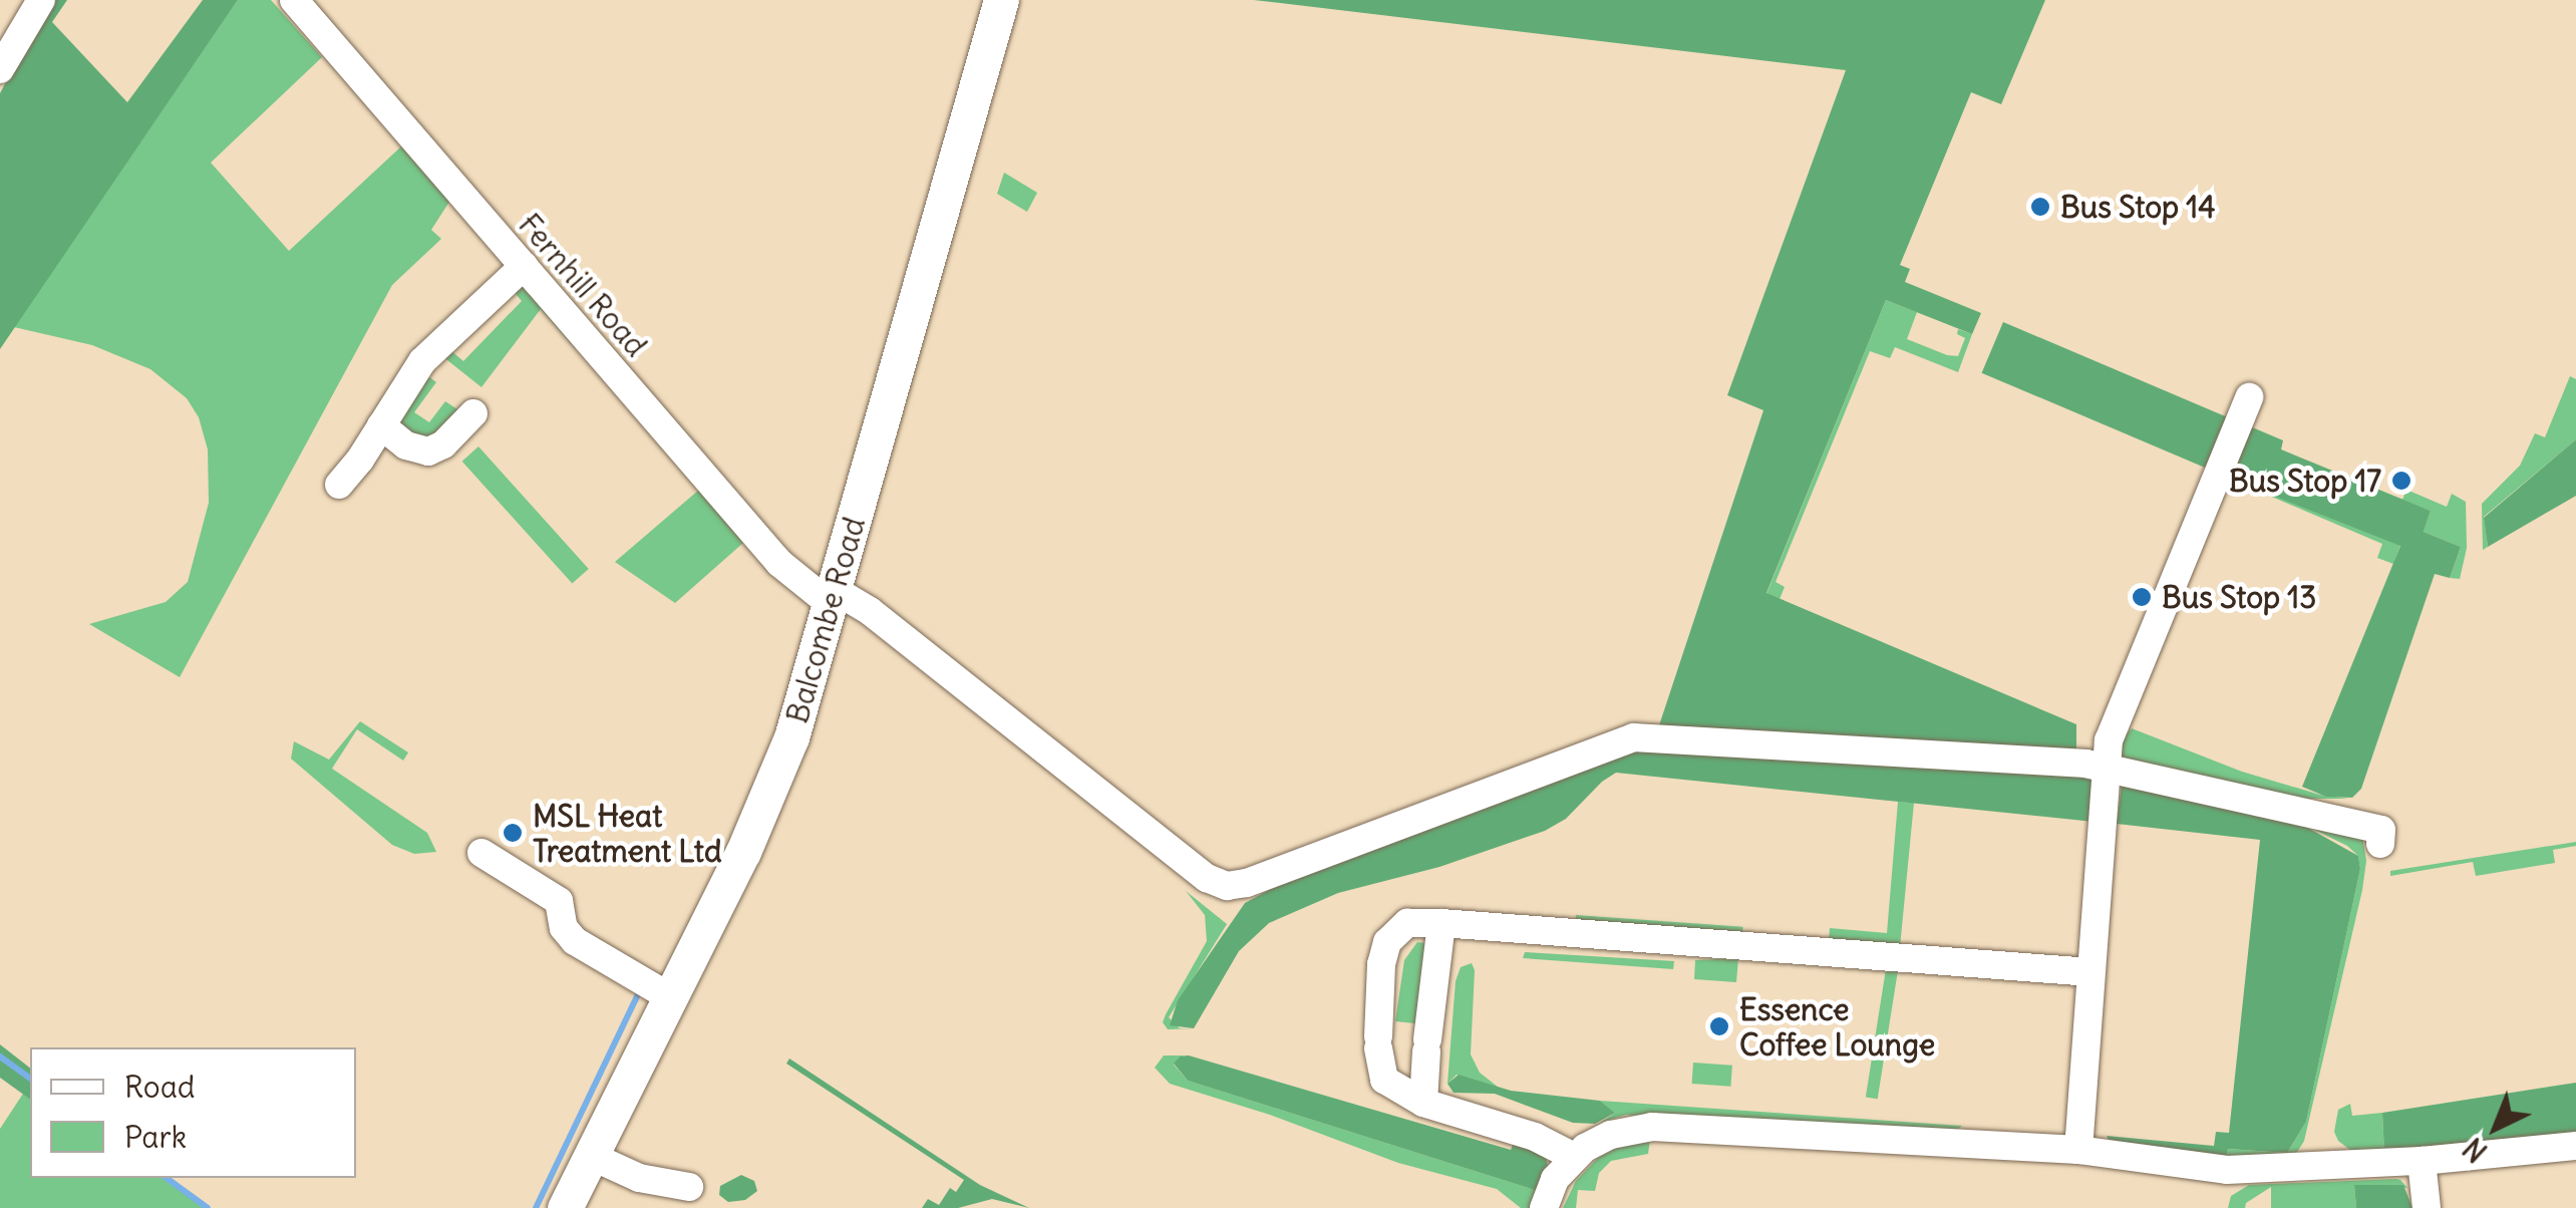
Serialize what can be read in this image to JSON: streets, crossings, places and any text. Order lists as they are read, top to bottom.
{
  "streets": {
    "main road": ["Balcombe Road"],
    "street": ["Fernhill Road"]
  },
  "crossings": [
    ["Fernhill Road", "Balcombe Road"]
  ],
  "places": [
    "Bus Stop 14",
    "Bus Stop 17",
    "Bus Stop 13",
    "MSL Heat Treatment Ltd",
    "Essence Coffee Lounge"
  ],
  "legend": ["Road", "Park"],
  "north": "bottom left"
}
